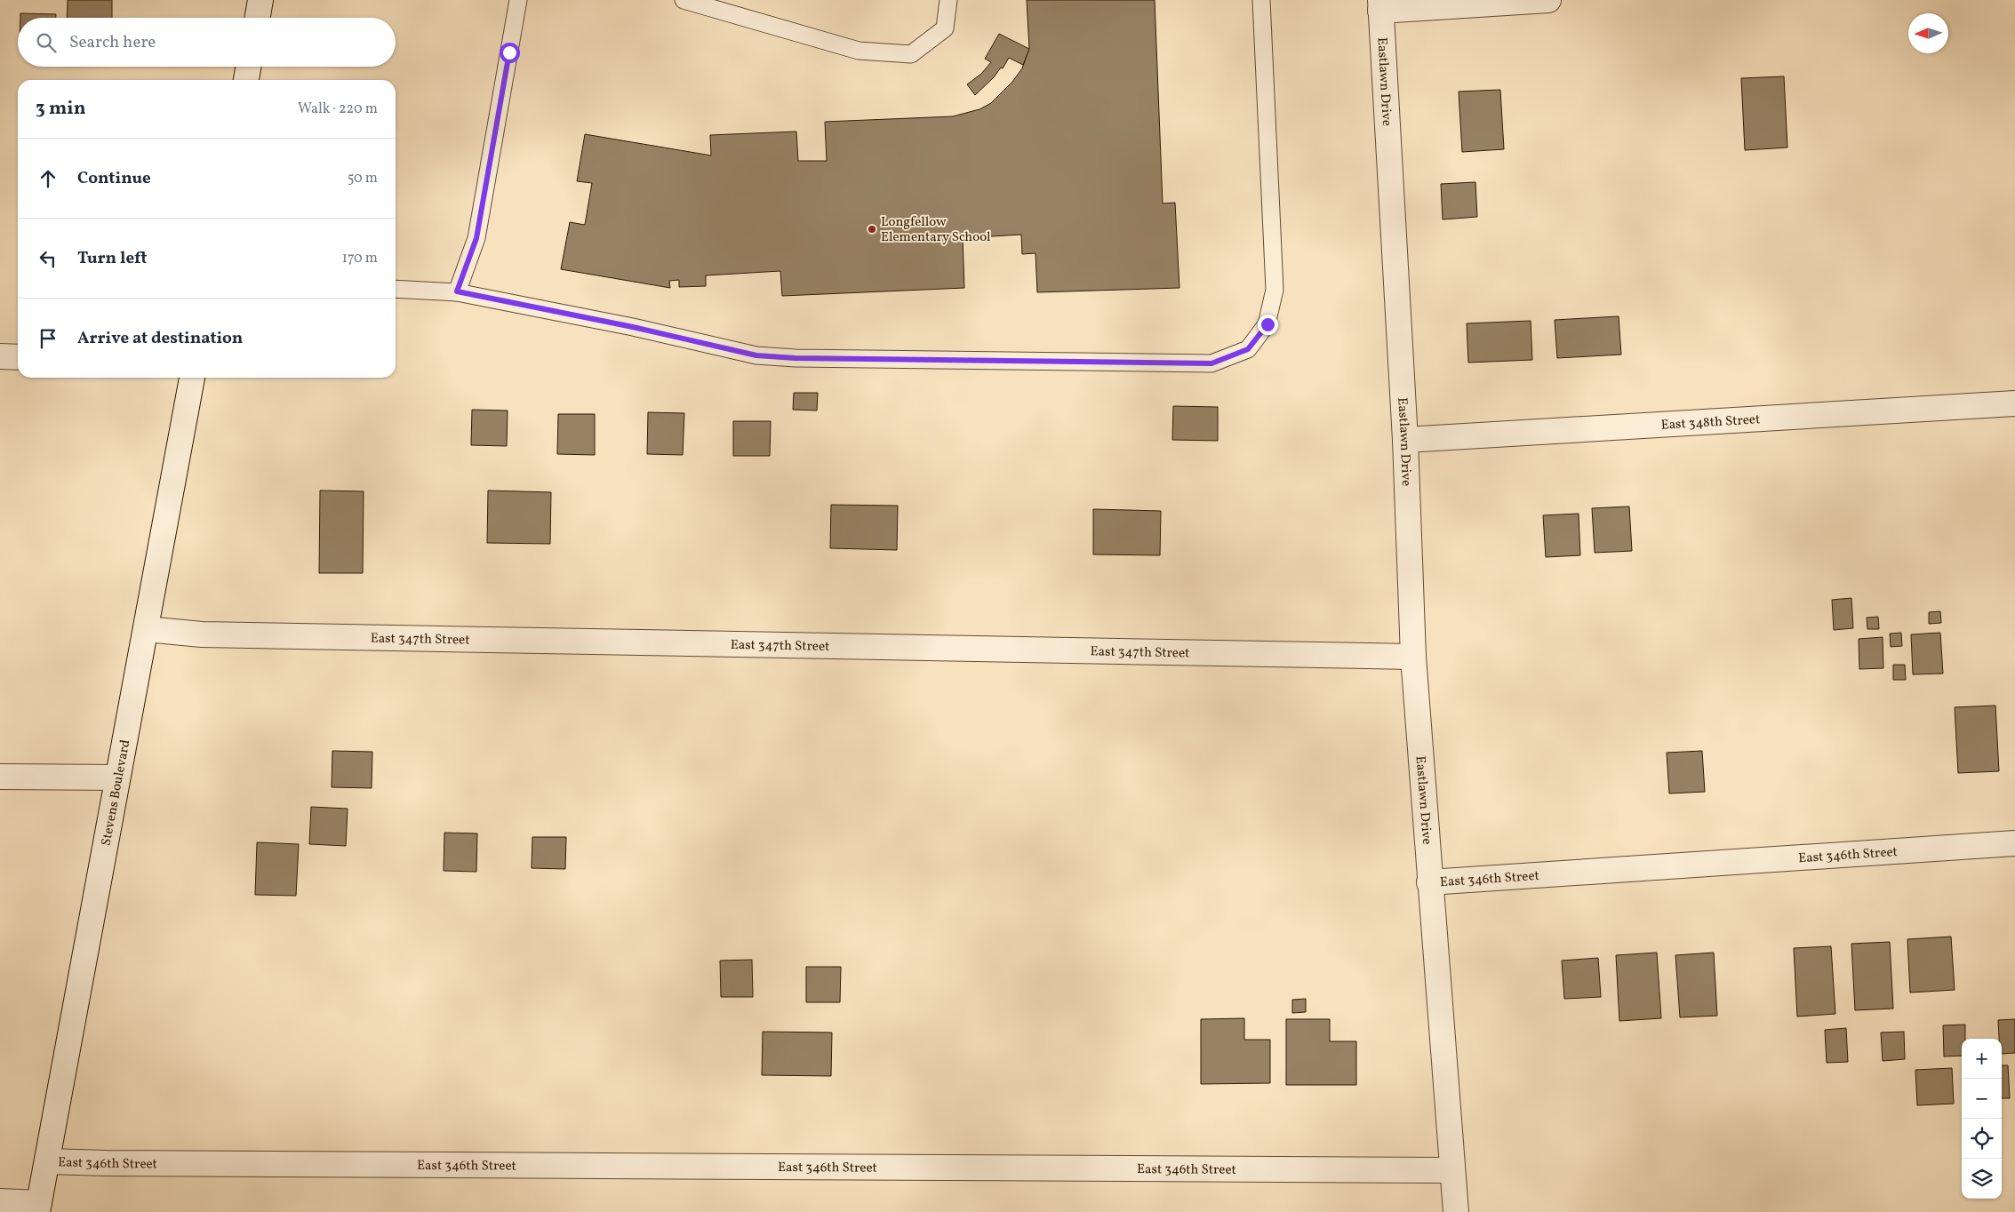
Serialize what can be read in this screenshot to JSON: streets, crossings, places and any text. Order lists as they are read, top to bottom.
{
  "streets": {
    "street": [
      "Eastlawn Drive",
      "East 348th Street",
      "East 347th Street",
      "Stevens Boulevard",
      "East 346th Street"
    ]
  },
  "crossings": [
    ["Eastlawn Drive", "East 348th Street"],
    ["Eastlawn Drive", "East 347th Street"],
    ["Eastlawn Drive", "East 346th Street"],
    ["East 347th Street", "Stevens Boulevard"],
    ["Stevens Boulevard", "East 346th Street"]
  ],
  "places": ["Longfellow Elementary School"],
  "north": "left",
  "page": {
    "search": "Search here",
    "heading": ["3 min", "Walk · 220 m"],
    "list": [
      ["Continue", "50 m"],
      ["Turn left", "170 m"],
      "Arrive at destination"
    ],
    "map_buttons": ["+", "−"]
  }
}
